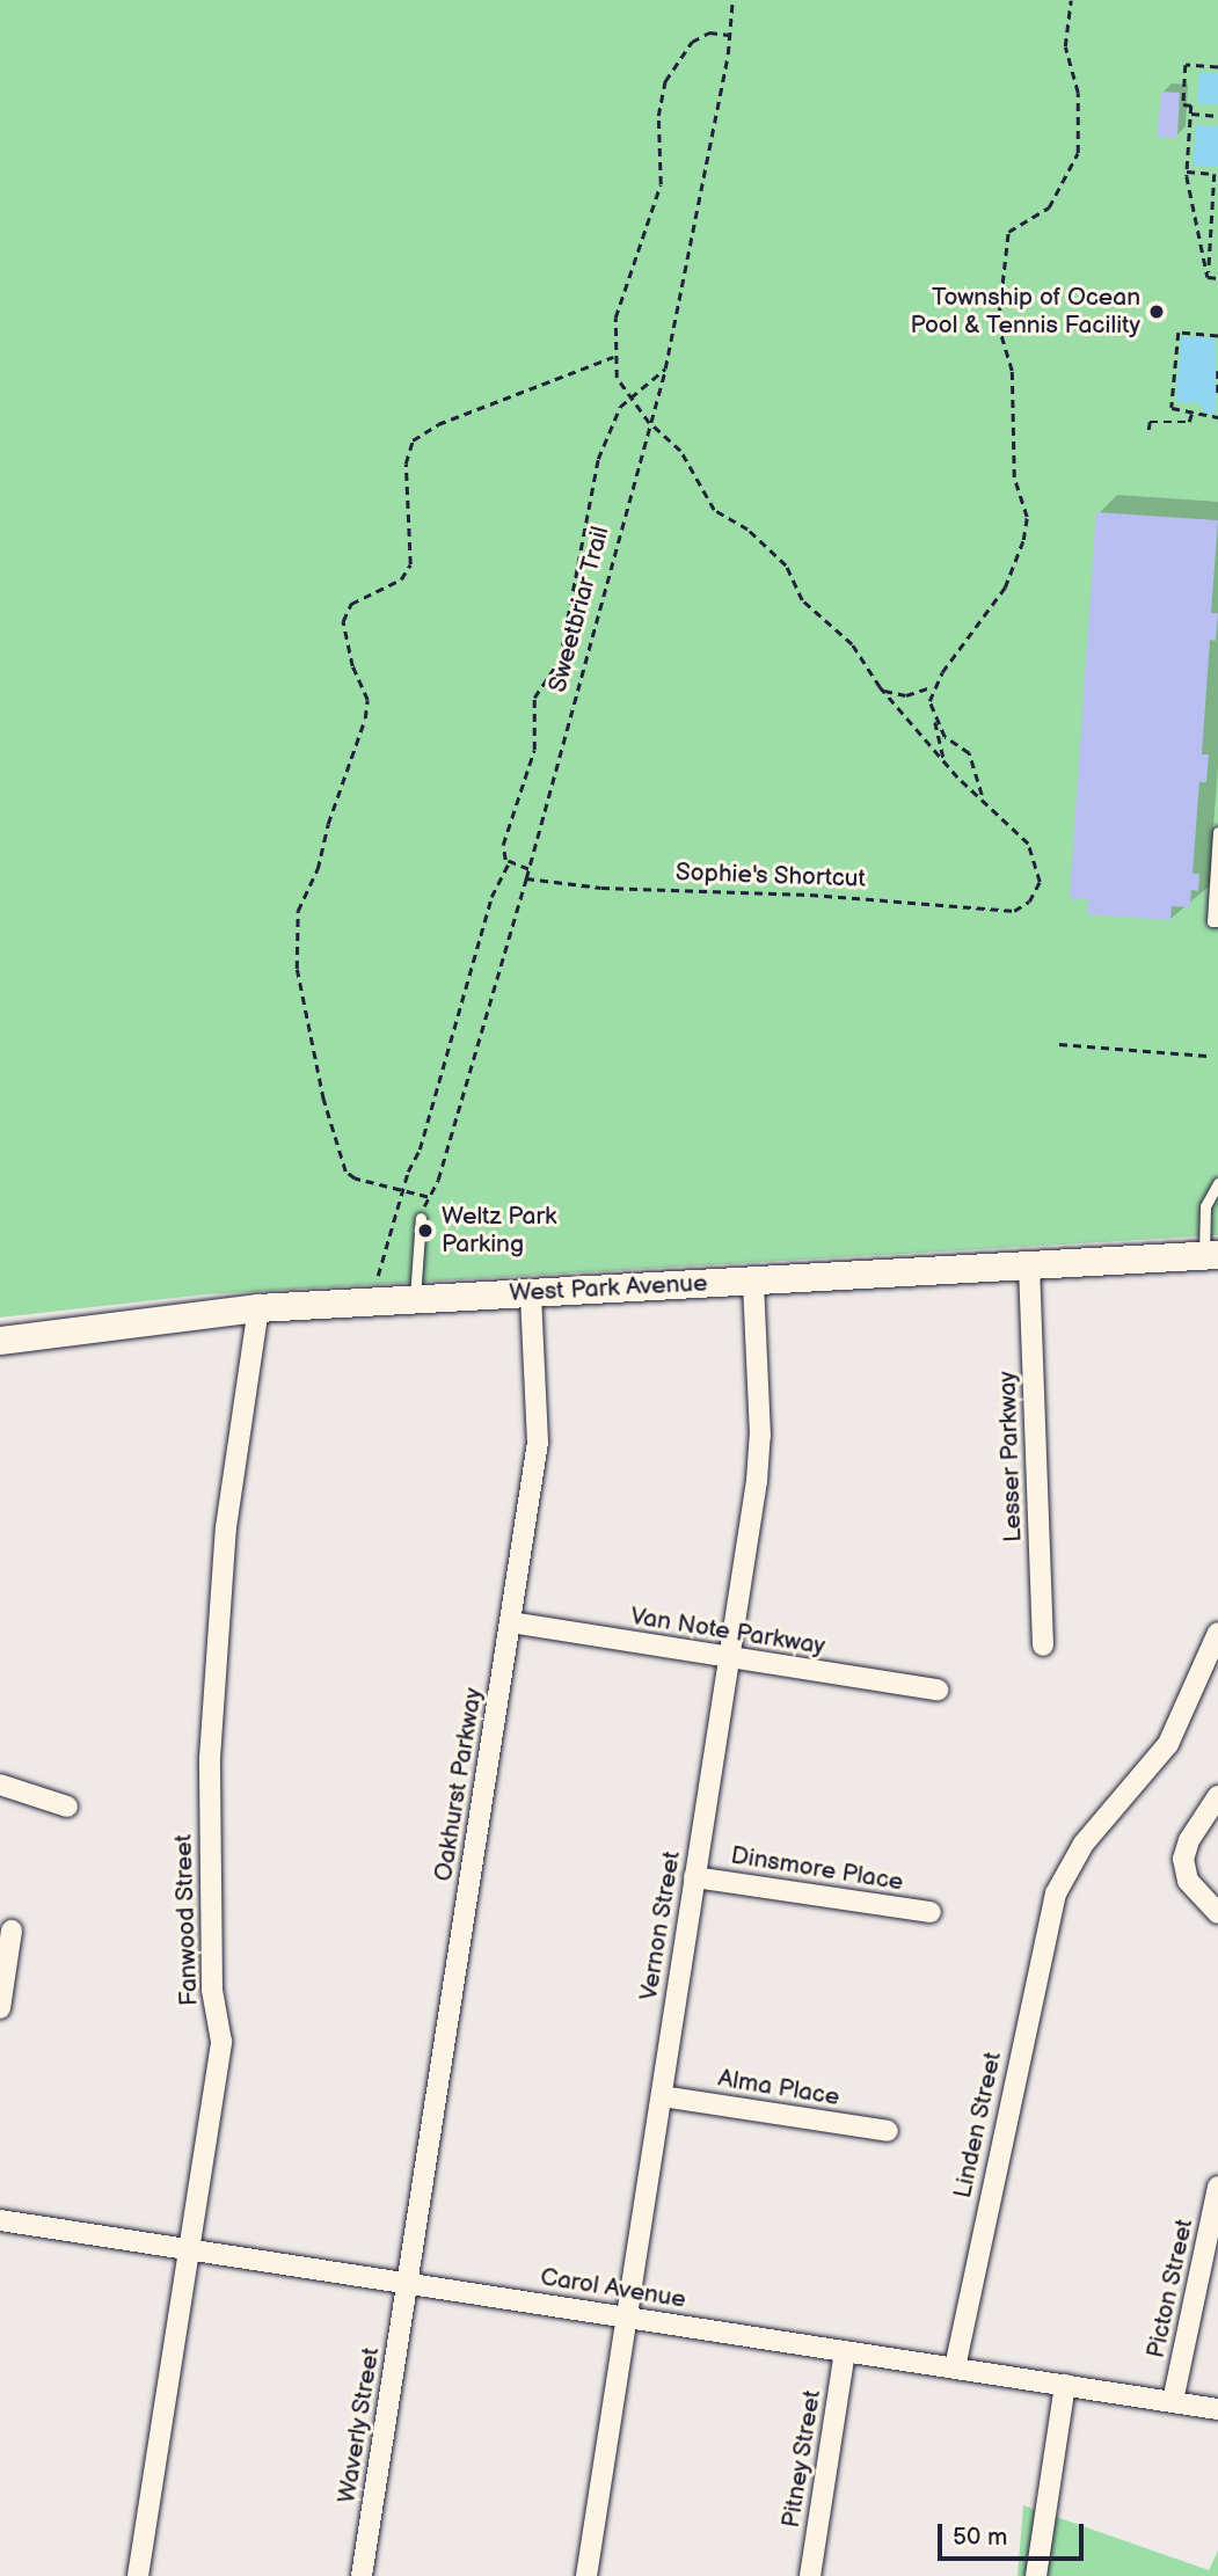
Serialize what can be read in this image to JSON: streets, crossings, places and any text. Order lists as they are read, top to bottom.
{
  "streets": {
    "street": [
      "West Park Avenue",
      "Lesser Parkway",
      "Van Note Parkway",
      "Oakhurst Parkway",
      "Dinsmore Place",
      "Fanwood Street",
      "Vernon Street",
      "Alma Place",
      "Linden Street",
      "Carol Avenue",
      "Picton Street",
      "Waverly Street",
      "Pitney Street"
    ],
    "path": ["Sweetbriar Trail", "Sophie's Shortcut"]
  },
  "crossings": [
    ["Sweetbriar Trail", "Sophie's Shortcut"],
    ["West Park Avenue", "Lesser Parkway"],
    ["West Park Avenue", "Oakhurst Parkway"],
    ["West Park Avenue", "Fanwood Street"],
    ["West Park Avenue", "Vernon Street"],
    ["Van Note Parkway", "Oakhurst Parkway"],
    ["Van Note Parkway", "Vernon Street"],
    ["Oakhurst Parkway", "Carol Avenue"],
    ["Oakhurst Parkway", "Waverly Street"],
    ["Dinsmore Place", "Vernon Street"],
    ["Fanwood Street", "Carol Avenue"],
    ["Vernon Street", "Alma Place"],
    ["Vernon Street", "Carol Avenue"],
    ["Linden Street", "Carol Avenue"],
    ["Carol Avenue", "Picton Street"],
    ["Carol Avenue", "Waverly Street"],
    ["Carol Avenue", "Pitney Street"]
  ],
  "places": ["Township of Ocean Pool & Tennis Facility", "Weltz Park Parking"],
  "scale_bar": "50 m"
}
